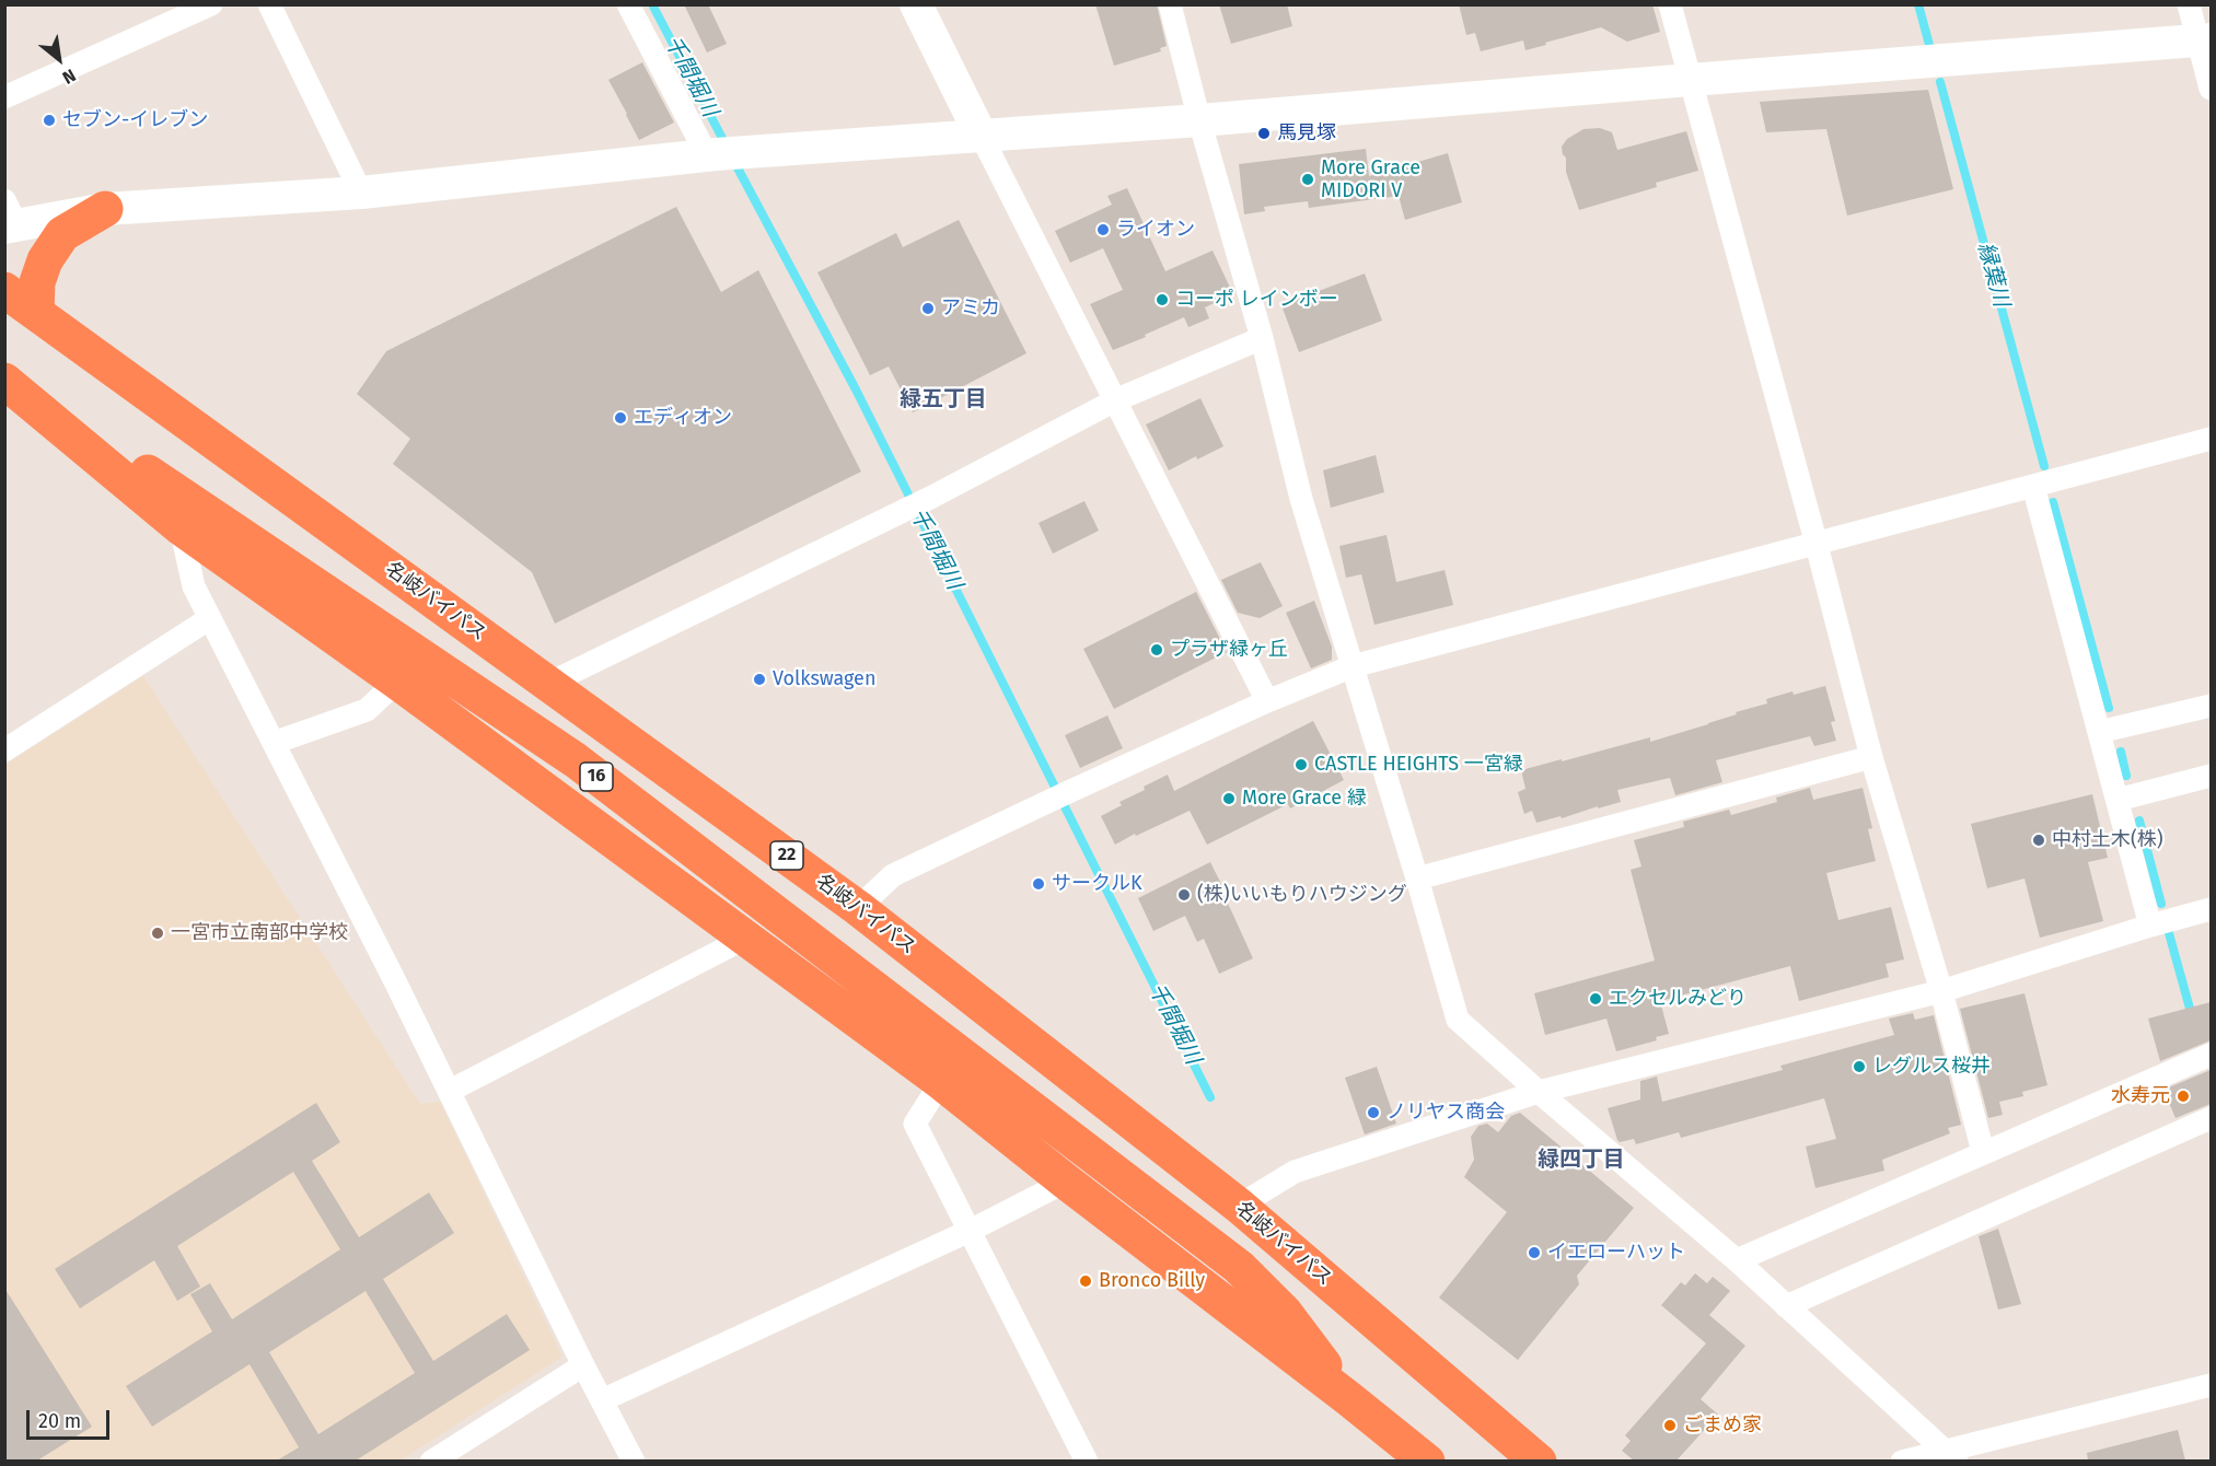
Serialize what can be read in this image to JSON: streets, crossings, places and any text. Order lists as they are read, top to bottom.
{
  "streets": {
    "highway": ["名岐バイパス", "16", "22"]
  },
  "districts": ["緑五丁目", "緑四丁目"],
  "water": ["千間堀川", "縁葉川"],
  "places": [
    "セブン-イレブン",
    "馬見塚",
    "More Grace MIDORI V",
    "ライオン",
    "コーポ レインボー",
    "アミカ",
    "エディオン",
    "プラザ緑ヶ丘",
    "Volkswagen",
    "CASTLE HEIGHTS 一宮緑",
    "More Grace 緑",
    "中村土木(株)",
    "サークルK",
    "(株)いいもりハウジング",
    "一宮市立南部中学校",
    "エクセルみどり",
    "レグルス桜井",
    "水寿元",
    "ノリヤス商会",
    "イエローハット",
    "Bronco Billy",
    "ごまめ家"
  ],
  "scale_bar": "20 m",
  "north": "bottom right"
}
